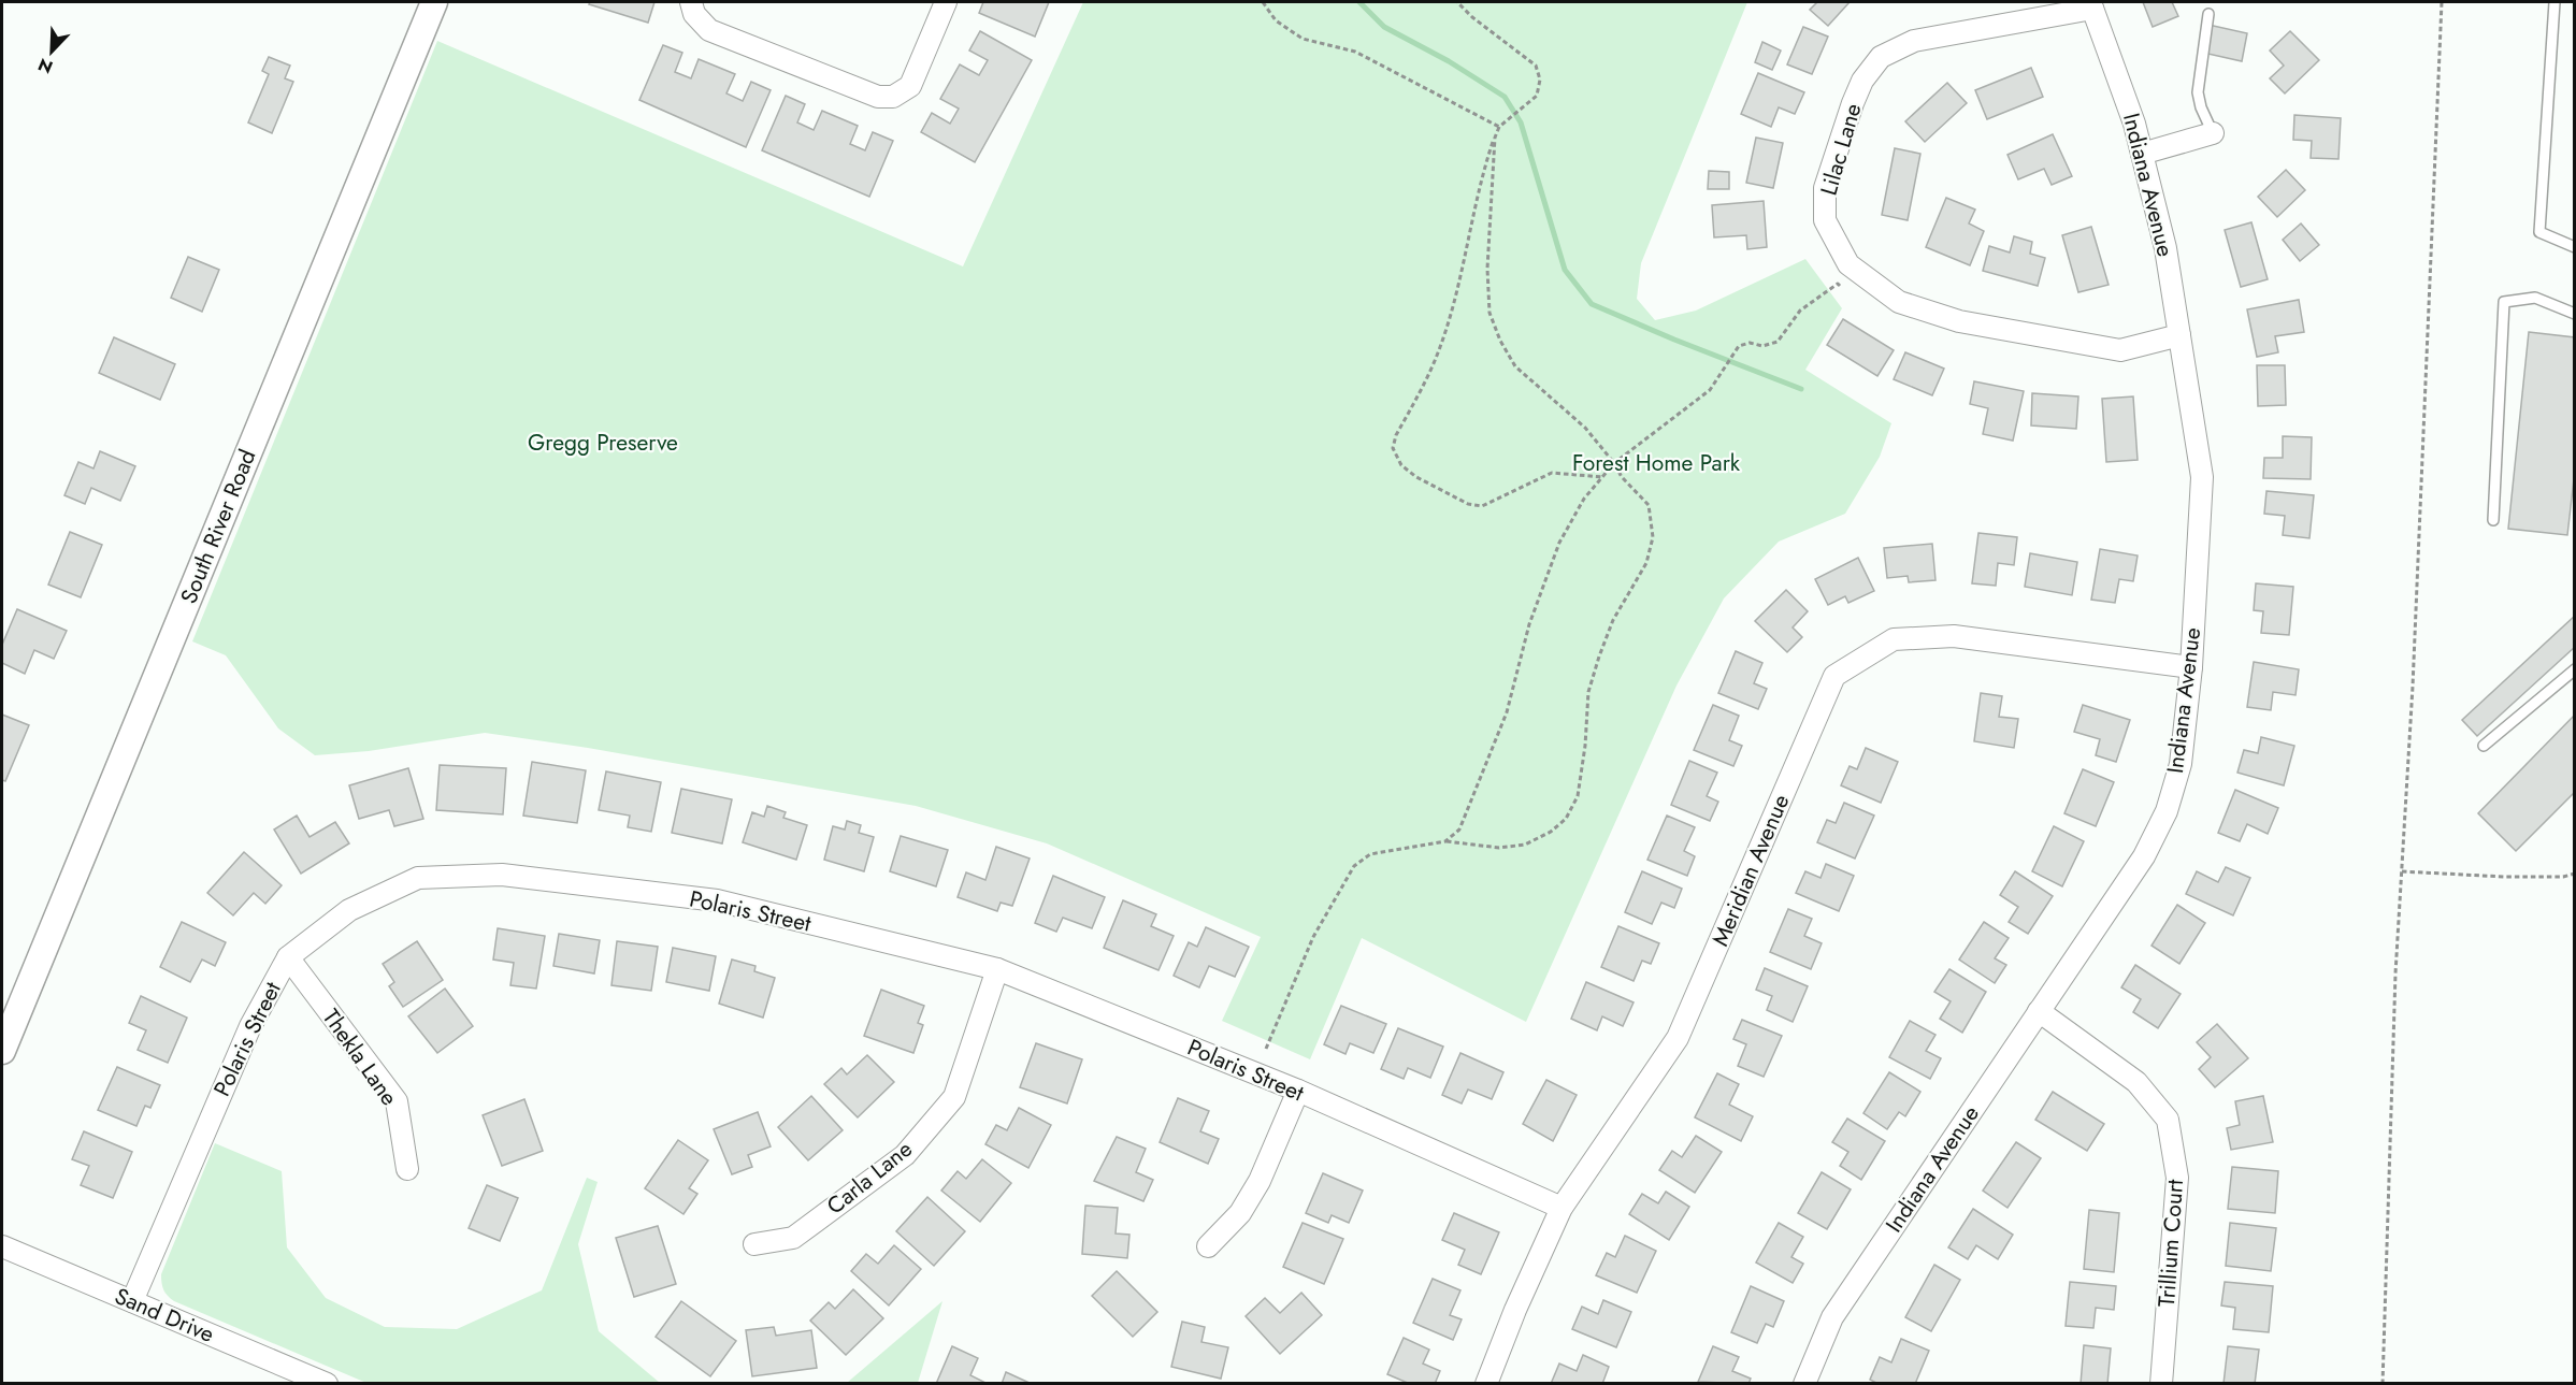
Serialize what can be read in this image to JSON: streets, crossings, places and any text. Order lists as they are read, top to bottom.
{
  "streets": {
    "street": [
      "Lilac Lane",
      "Indiana Avenue",
      "South River Road",
      "Meridian Avenue",
      "Polaris Street",
      "Thekla Lane",
      "Carla Lane",
      "Trillium Court",
      "Sand Drive"
    ]
  },
  "crossings": [
    ["Lilac Lane", "Indiana Avenue"],
    ["Indiana Avenue", "Meridian Avenue"],
    ["Indiana Avenue", "Trillium Court"],
    ["Meridian Avenue", "Polaris Street"],
    ["Polaris Street", "Thekla Lane"],
    ["Polaris Street", "Carla Lane"],
    ["Polaris Street", "Sand Drive"]
  ],
  "parks": ["Gregg Preserve", "Forest Home Park"],
  "north": "bottom left"
}
